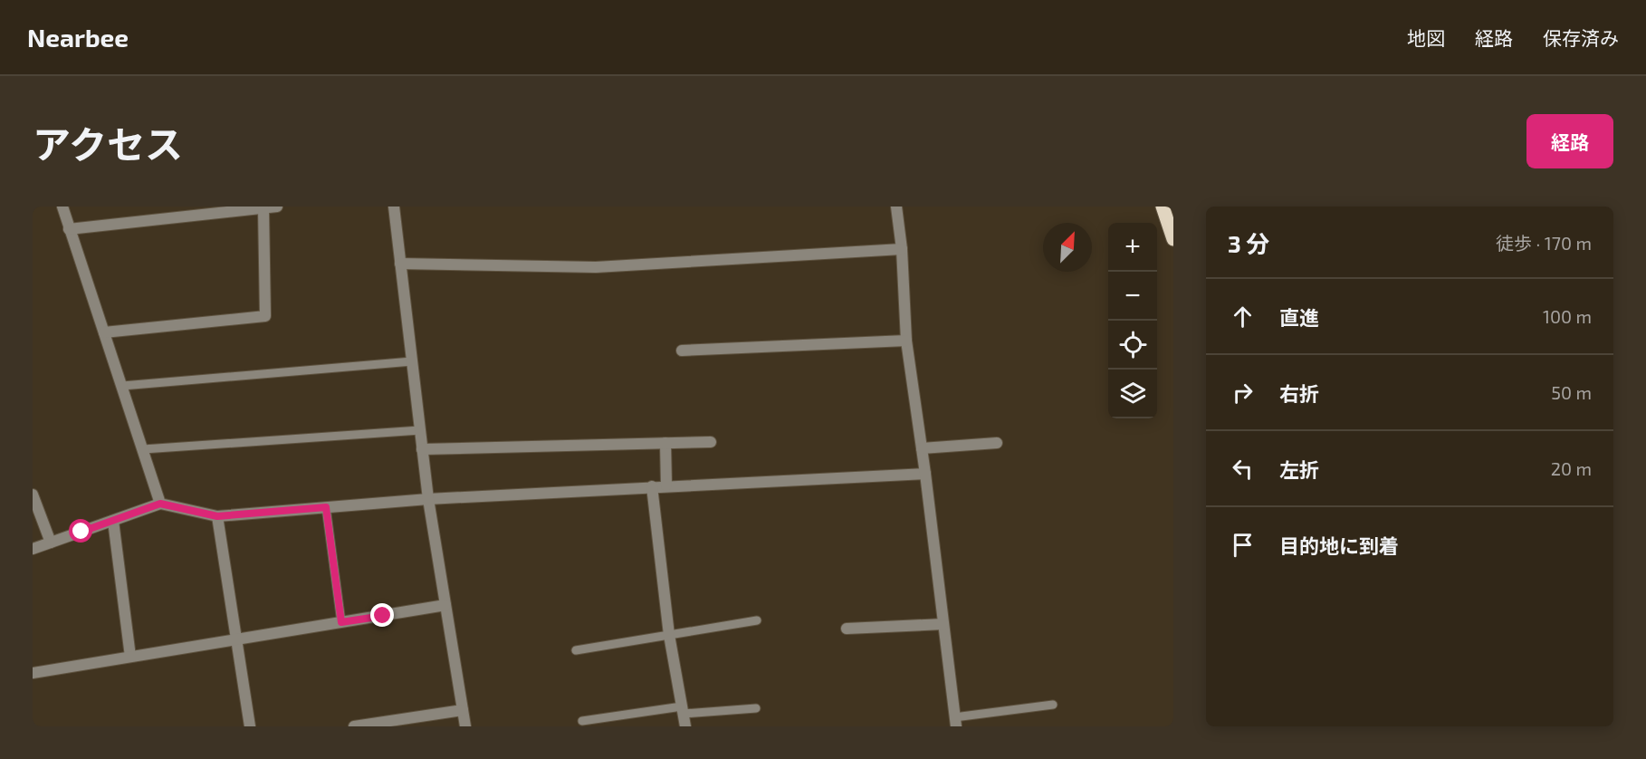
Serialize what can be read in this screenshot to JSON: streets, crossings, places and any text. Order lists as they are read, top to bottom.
{
  "north": "top right",
  "page": {
    "header": "Nearbee",
    "nav": ["地図", "経路", "保存済み"],
    "title": "アクセス",
    "buttons": "経路",
    "heading": ["3 分", "徒歩 · 170 m"],
    "map_buttons": ["+", "−"],
    "list": [
      ["直進", "100 m"],
      ["右折", "50 m"],
      ["左折", "20 m"],
      "目的地に到着"
    ]
  }
}
